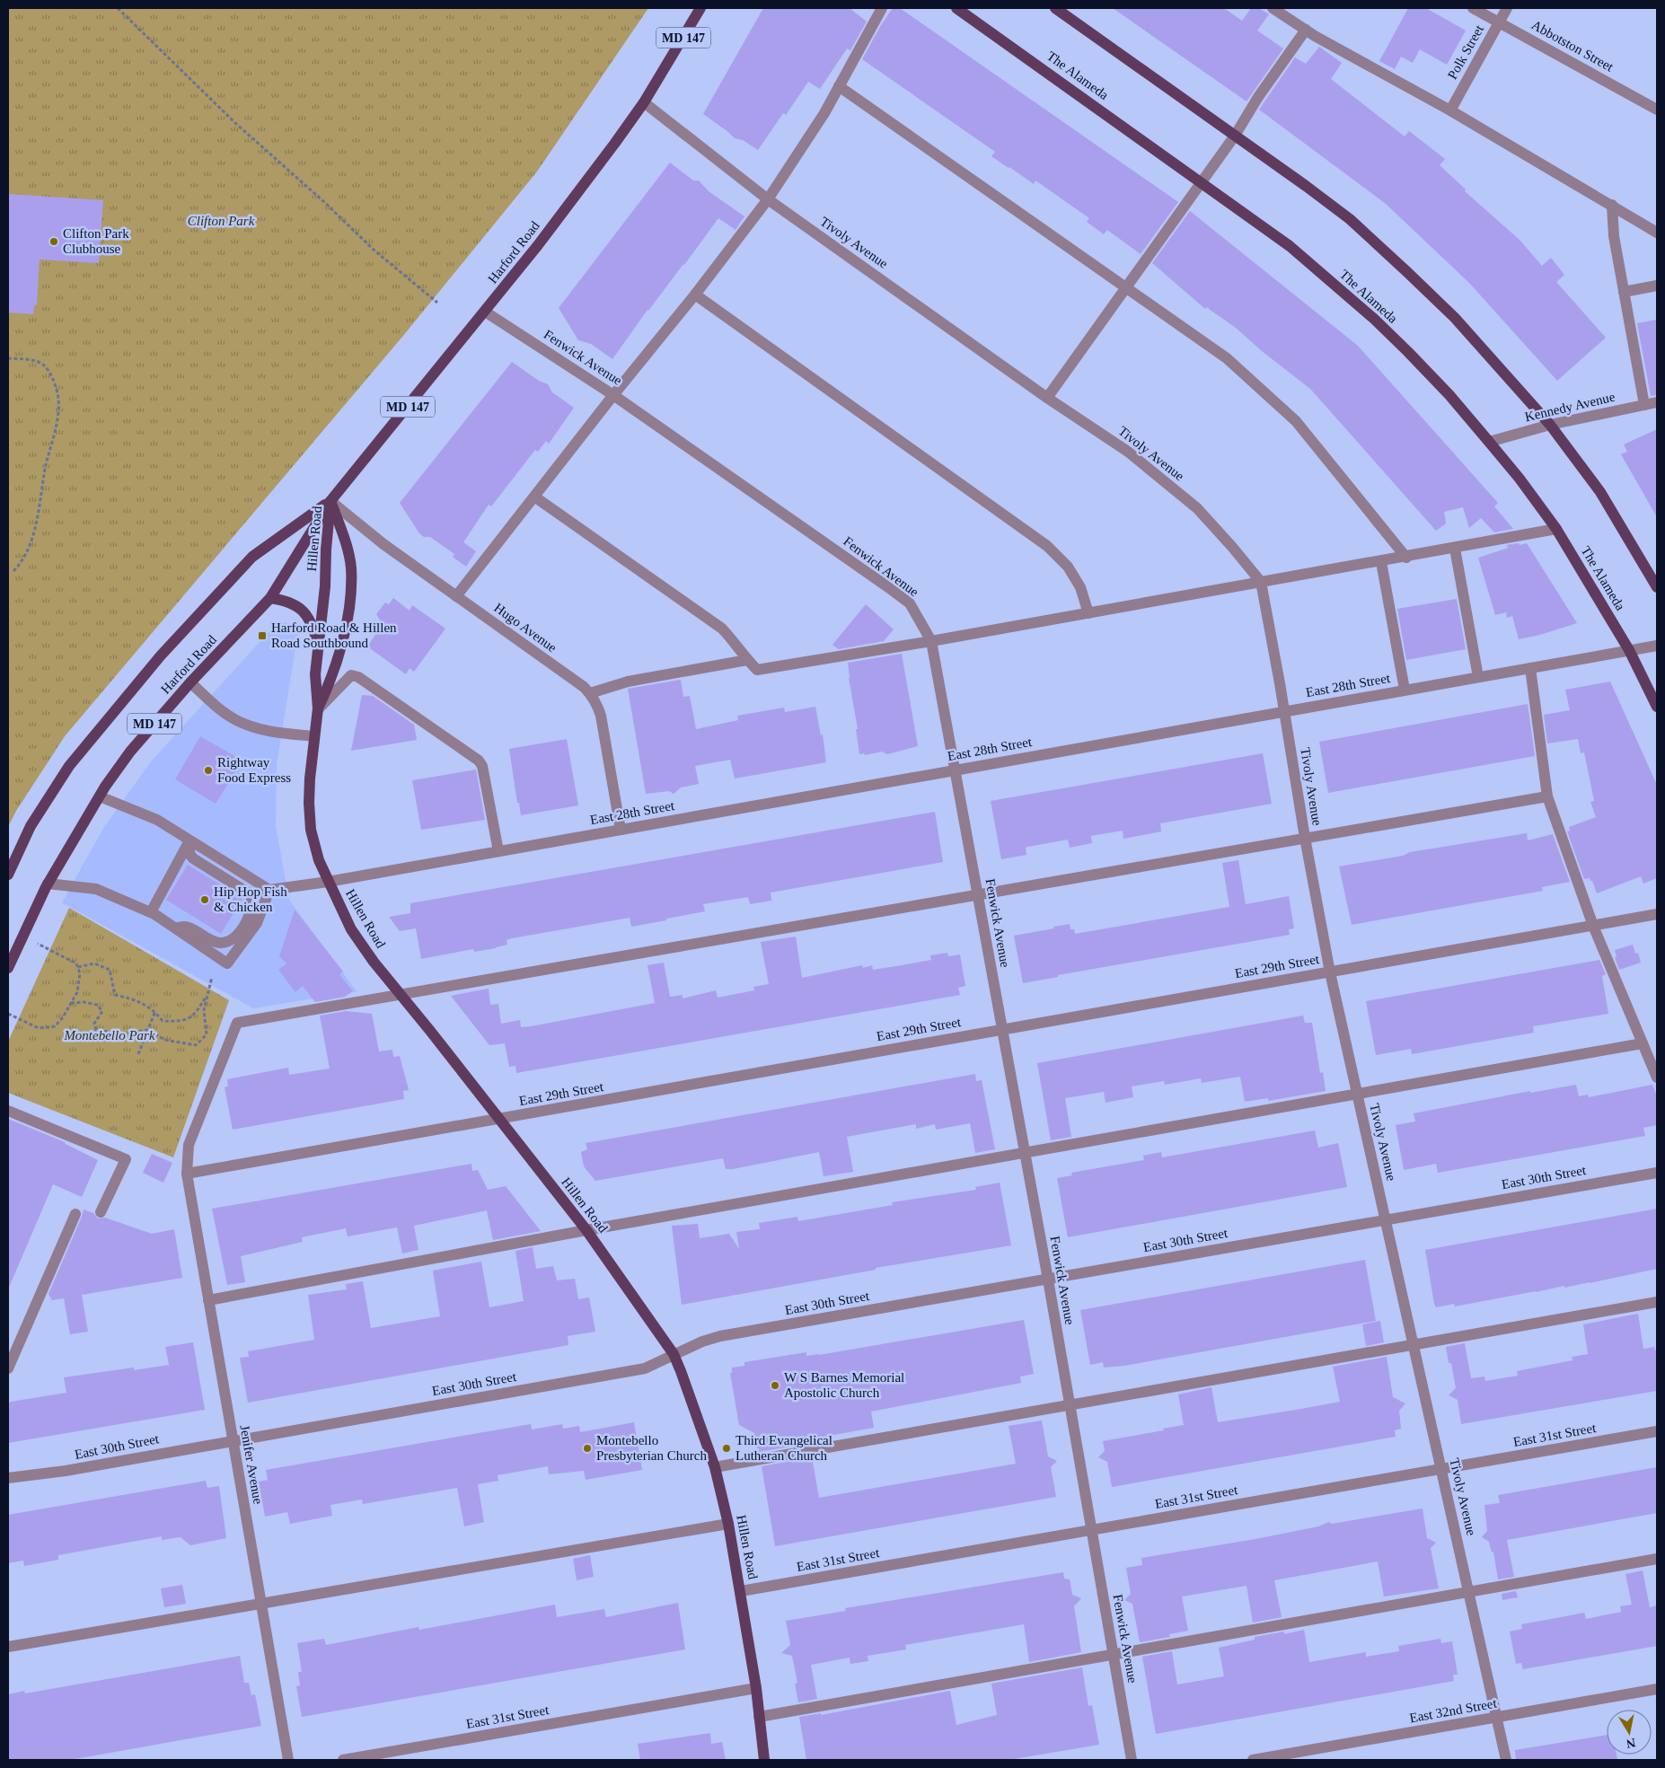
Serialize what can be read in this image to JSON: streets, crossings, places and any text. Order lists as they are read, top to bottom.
{
  "streets": {
    "main road": [
      "MD 147",
      "The Alameda",
      "Harford Road",
      "Hillen Road"
    ],
    "street": [
      "Abbotston Street",
      "Polk Street",
      "Tivoly Avenue",
      "Fenwick Avenue",
      "Kennedy Avenue",
      "Hugo Avenue",
      "East 28th Street",
      "East 29th Street",
      "East 30th Street",
      "East 31st Street",
      "Jenifer Avenue",
      "East 32nd Street"
    ]
  },
  "crossings": [
    ["Abbotston Street", "Polk Street"],
    ["The Alameda", "Kennedy Avenue"],
    ["The Alameda", "East 28th Street"],
    ["Tivoly Avenue", "Harford Road"],
    ["Tivoly Avenue", "East 28th Street"],
    ["Tivoly Avenue", "East 29th Street"],
    ["Tivoly Avenue", "East 30th Street"],
    ["Tivoly Avenue", "East 31st Street"],
    ["Tivoly Avenue", "East 32nd Street"],
    ["Harford Road", "Fenwick Avenue"],
    ["Harford Road", "Hillen Road"],
    ["Harford Road", "Hugo Avenue"],
    ["Fenwick Avenue", "East 28th Street"],
    ["Fenwick Avenue", "East 29th Street"],
    ["Fenwick Avenue", "East 30th Street"],
    ["Fenwick Avenue", "East 31st Street"],
    ["Hillen Road", "Hugo Avenue"],
    ["Hillen Road", "East 28th Street"],
    ["Hillen Road", "East 29th Street"],
    ["Hillen Road", "East 30th Street"],
    ["Hillen Road", "East 31st Street"],
    ["Hillen Road", "Jenifer Avenue"],
    ["Hugo Avenue", "East 28th Street"],
    ["East 29th Street", "Jenifer Avenue"],
    ["East 30th Street", "Jenifer Avenue"]
  ],
  "parks": ["Clifton Park", "Montebello Park"],
  "places": {
    "other": [
      "Clifton Park Clubhouse",
      "Rightway Food Express",
      "Hip Hop Fish & Chicken",
      "W S Barnes Memorial Apostolic Church",
      "Montebello Presbyterian Church",
      "Third Evangelical Lutheran Church"
    ],
    "transit": ["Harford Road & Hillen Road Southbound"]
  },
  "north": "bottom"
}
